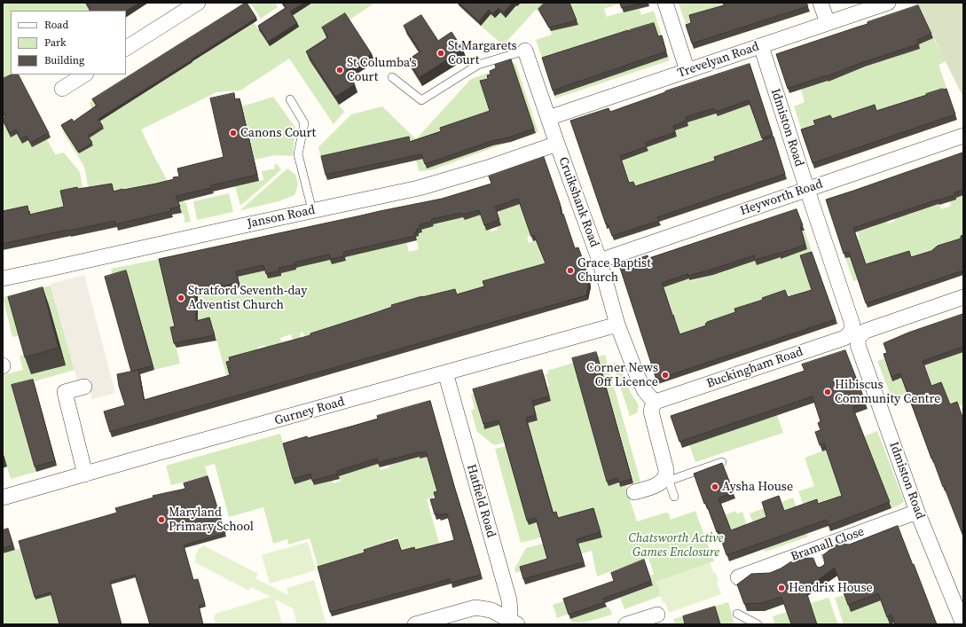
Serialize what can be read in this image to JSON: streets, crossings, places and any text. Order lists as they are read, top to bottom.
{
  "streets": {
    "street": [
      "Trevelyan Road",
      "Idmiston Road",
      "Heyworth Road",
      "Cruikshank Road",
      "Janson Road",
      "Buckingham Road",
      "Gurney Road",
      "Hatfield Road",
      "Bramall Close"
    ]
  },
  "crossings": [
    ["Trevelyan Road", "Idmiston Road"],
    ["Trevelyan Road", "Cruikshank Road"],
    ["Idmiston Road", "Heyworth Road"],
    ["Idmiston Road", "Buckingham Road"],
    ["Idmiston Road", "Bramall Close"],
    ["Heyworth Road", "Cruikshank Road"],
    ["Cruikshank Road", "Janson Road"],
    ["Cruikshank Road", "Buckingham Road"],
    ["Cruikshank Road", "Gurney Road"],
    ["Gurney Road", "Hatfield Road"]
  ],
  "parks": ["Chatsworth Active Games Enclosure"],
  "places": [
    "St Margarets Court",
    "St Columba's Court",
    "Canons Court",
    "Grace Baptist Church",
    "Stratford Seventh-day Adventist Church",
    "Corner News Off Licence",
    "Hibiscus Community Centre",
    "Aysha House",
    "Maryland Primary School",
    "Hendrix House"
  ],
  "legend": ["Road", "Park", "Building"]
}
